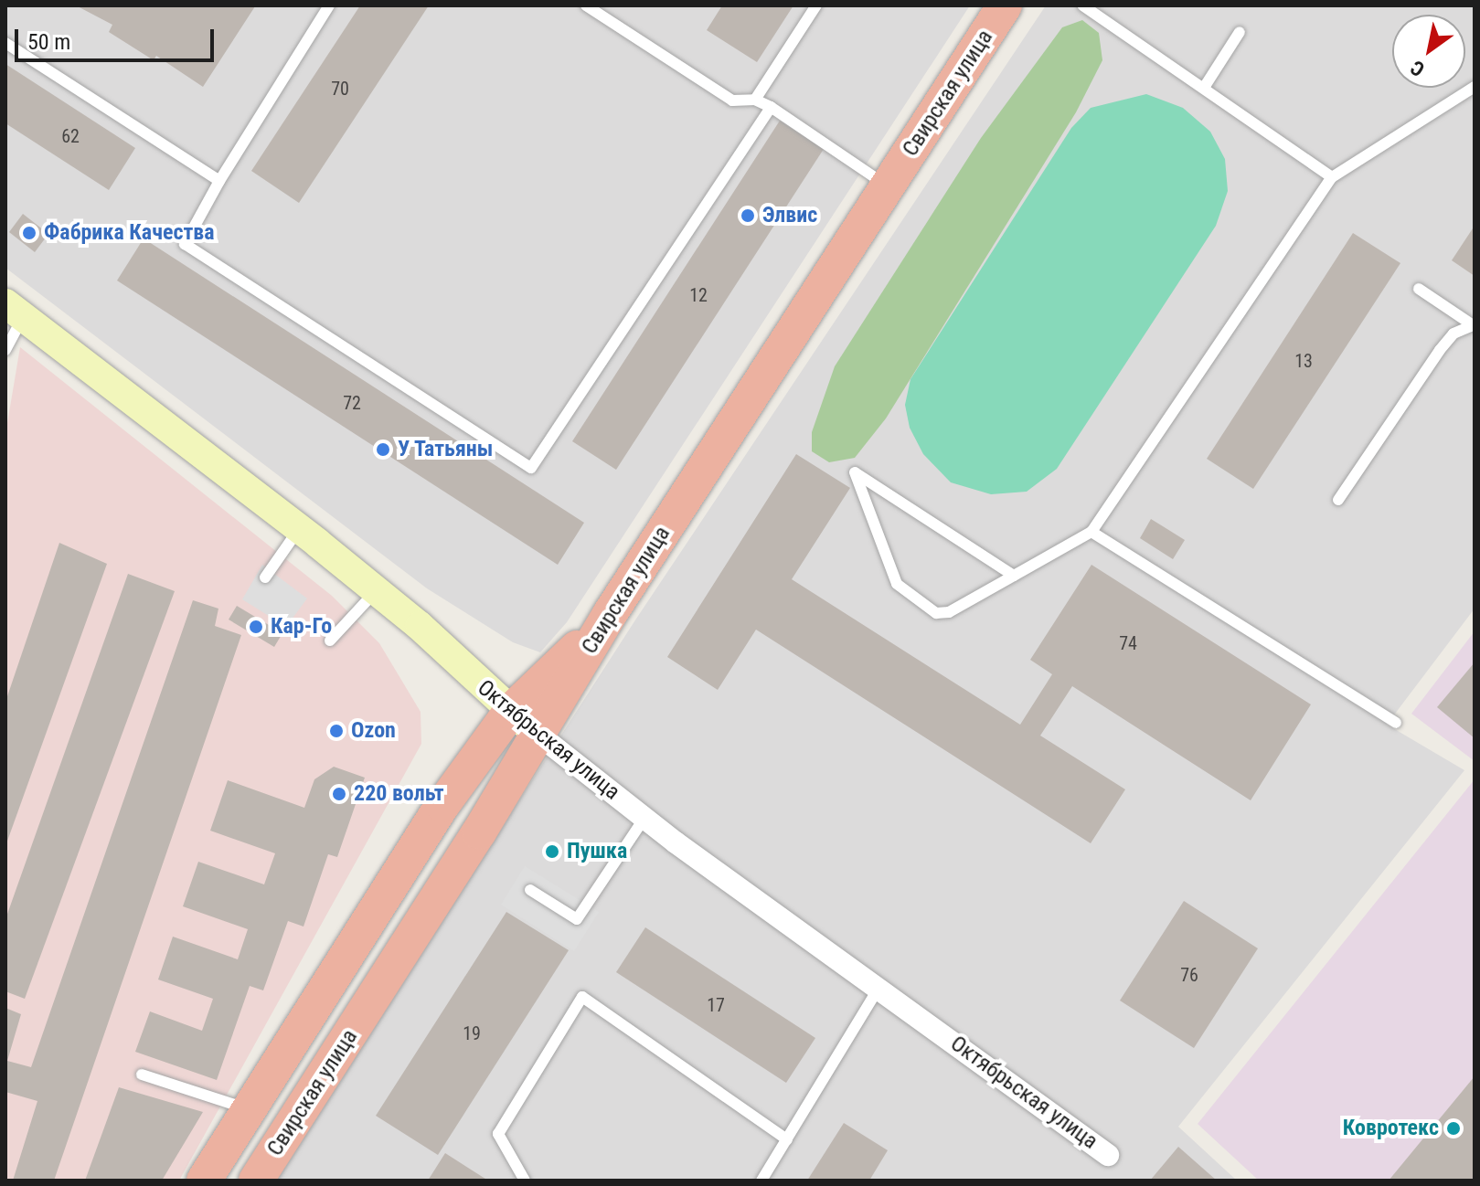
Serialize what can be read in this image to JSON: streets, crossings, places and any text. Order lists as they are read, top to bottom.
{
  "streets": {
    "highway": ["Свирская улица"],
    "main road": ["Октябрьская улица"]
  },
  "crossings": [
    ["Свирская улица", "Октябрьская улица"]
  ],
  "places": [
    "Элвис",
    "Фабрика Качества",
    "У Татьяны",
    "Кар-Го",
    "Ozon",
    "220 вольт",
    "Пушка",
    "Ковротекс"
  ],
  "house_numbers": [
    "70",
    "62",
    "12",
    "13",
    "72",
    "74",
    "76",
    "17",
    "19"
  ],
  "scale_bar": "50 m",
  "north": "bottom left"
}
